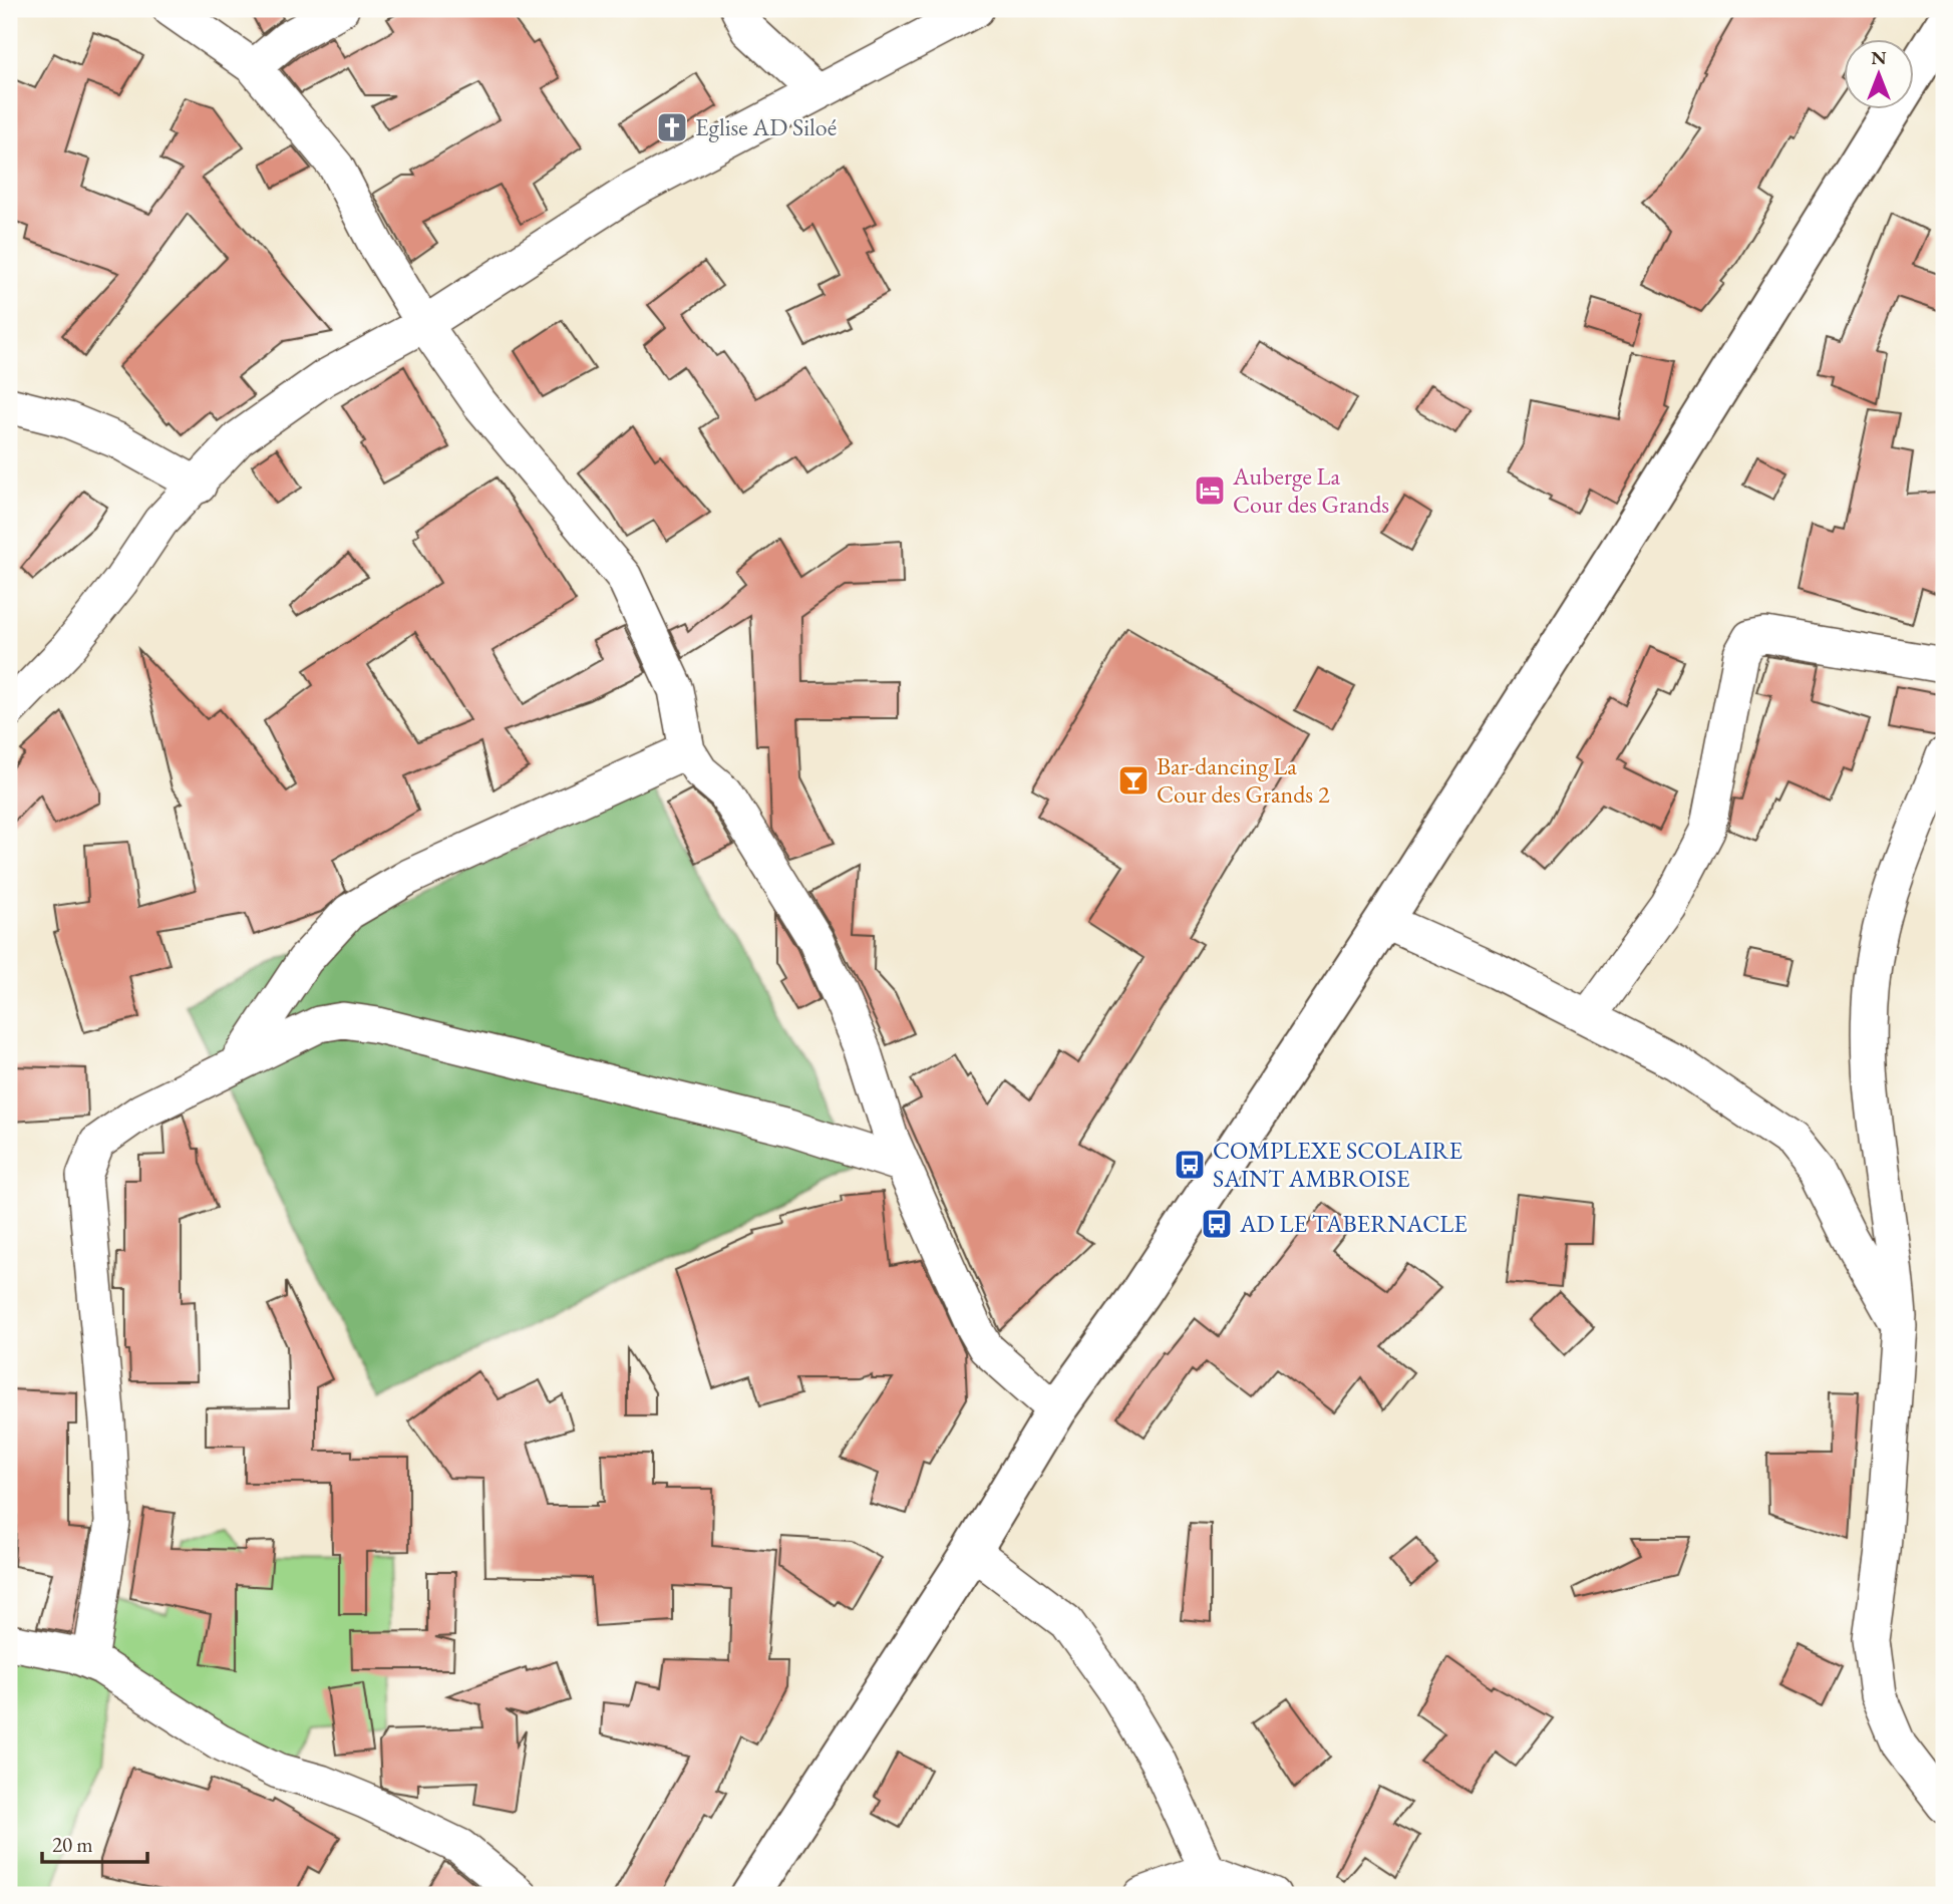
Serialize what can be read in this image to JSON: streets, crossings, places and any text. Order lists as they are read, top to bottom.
{
  "places": {
    "church": ["Eglise AD Siloé"],
    "hotel": ["Auberge La Cour des Grands"],
    "bar": ["Bar-dancing La Cour des Grands 2"],
    "bus stop": ["COMPLEXE SCOLAIRE SAINT AMBROISE", "AD LE TABERNACLE"]
  },
  "scale_bar": "20 m",
  "north": "top"
}
